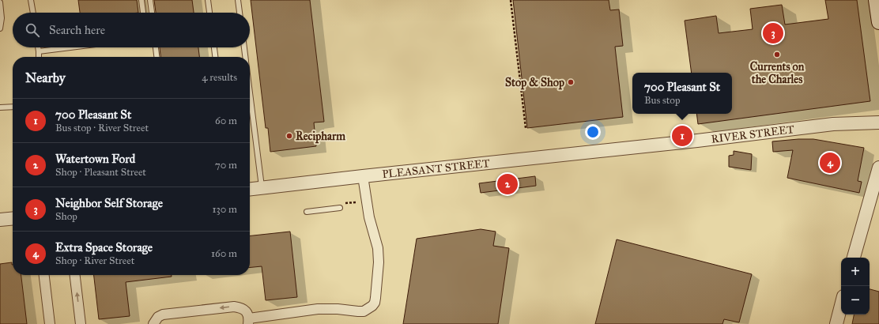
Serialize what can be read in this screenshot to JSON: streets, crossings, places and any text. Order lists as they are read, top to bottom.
{
  "streets": {
    "street": ["RIVER STREET", "PLEASANT STREET"]
  },
  "crossings": [
    ["RIVER STREET", "PLEASANT STREET"]
  ],
  "places": ["Currents on the Charles", "Stop & Shop", "Recipharm"],
  "page": {
    "search": "Search here",
    "pins": [
      "3",
      "1",
      "4",
      "2"
    ],
    "heading": ["Nearby", "4 results"],
    "popup": ["700 Pleasant St", "Bus stop"],
    "list": [
      {
        "mark": "1",
        "name": "700 Pleasant St",
        "note": "Bus stop · River Street",
        "value": "60 m"
      },
      {
        "mark": "2",
        "name": "Watertown Ford",
        "note": "Shop · Pleasant Street",
        "value": "70 m"
      },
      {
        "mark": "3",
        "name": "Neighbor Self Storage",
        "note": "Shop",
        "value": "130 m"
      },
      {
        "mark": "4",
        "name": "Extra Space Storage",
        "note": "Shop · River Street",
        "value": "160 m"
      }
    ],
    "map_buttons": ["+", "−"]
  }
}
